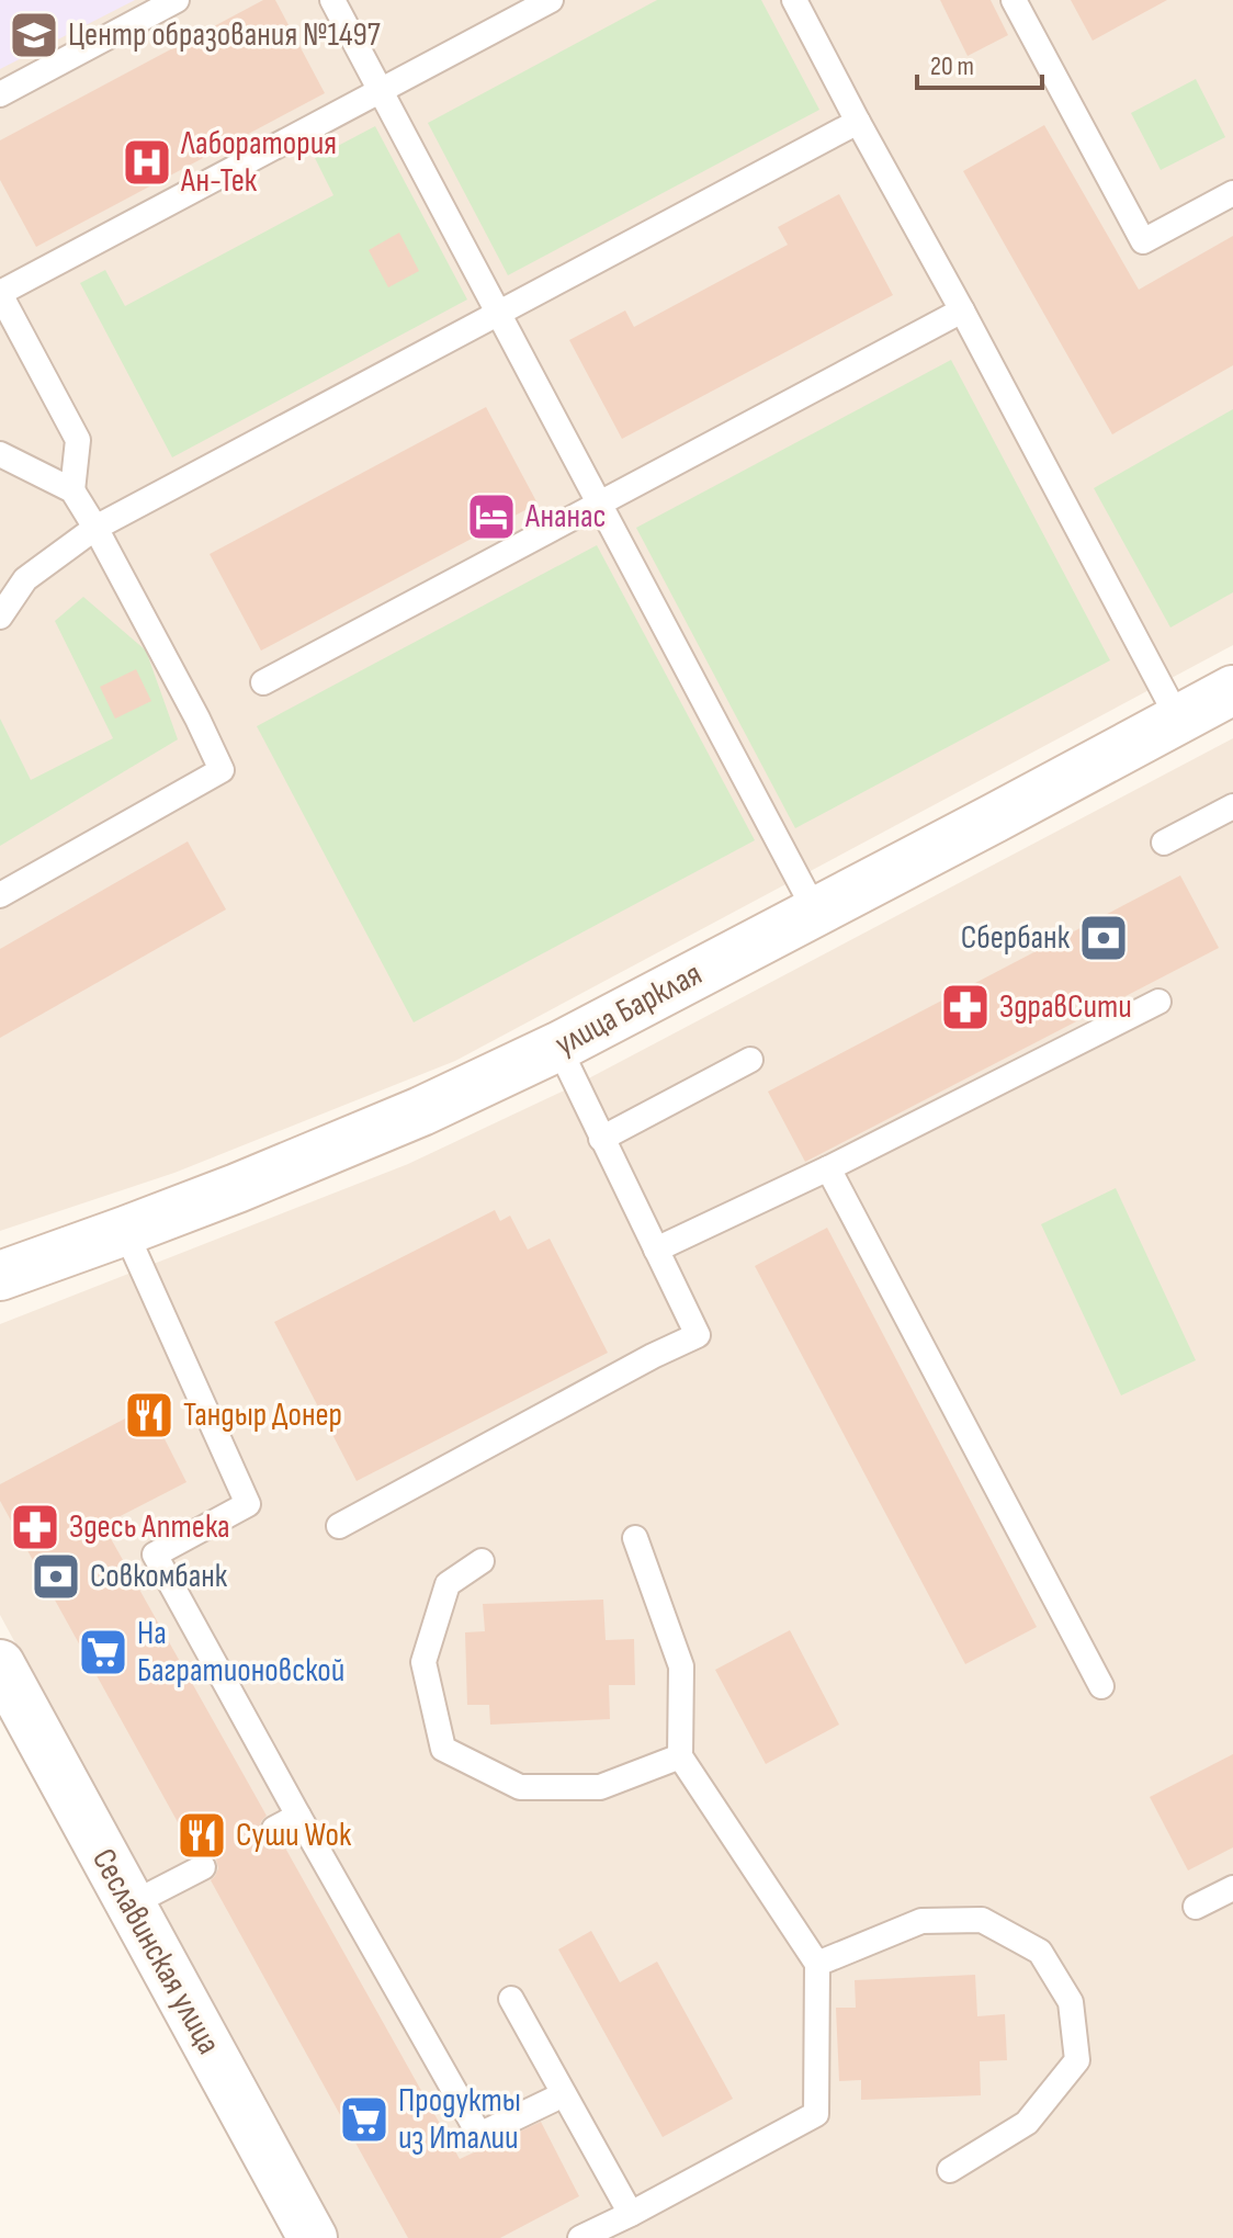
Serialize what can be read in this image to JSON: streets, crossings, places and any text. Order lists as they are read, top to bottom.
{
  "streets": {
    "main road": ["улица Барклая", "Сеславинская улица"]
  },
  "places": {
    "school or university": ["Центр образования №1497"],
    "hospital": ["Лаборатория Ан-Тек"],
    "hotel": ["Ананас"],
    "bank": ["Сбербанк", "Совкомбанк"],
    "pharmacy": ["ЗдравСити", "Здесь Аптека"],
    "restaurant": ["Тандыр Донер", "Суши Wok"],
    "supermarket": ["На Багратионовской", "Продукты из Италии"]
  },
  "scale_bar": "20 m"
}
